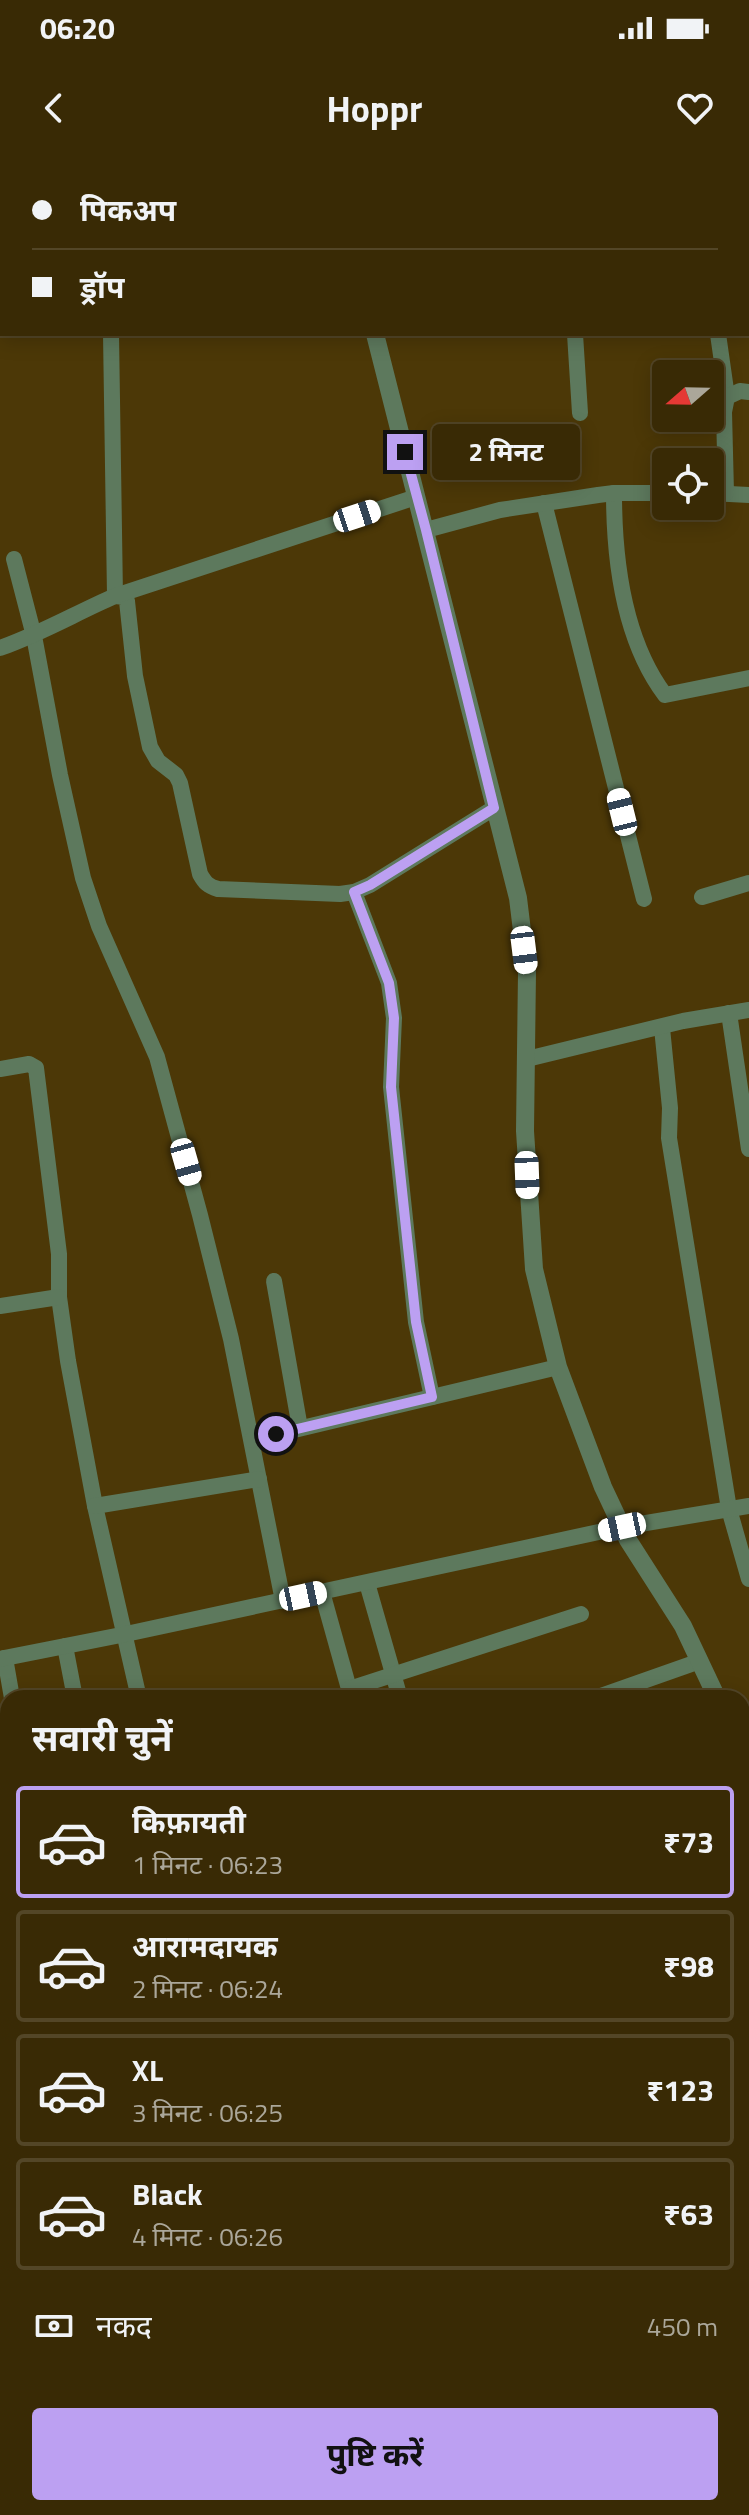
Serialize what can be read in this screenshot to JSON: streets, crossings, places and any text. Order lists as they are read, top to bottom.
{
  "north": "left",
  "page": {
    "status": "06:20",
    "header": "Hoppr",
    "banner": ["पिकअप", "ड्रॉप"],
    "bubble": "2 मिनट",
    "heading": "सवारी चुनें",
    "list": [
      {
        "name": "किफ़ायती",
        "note": "1 मिनट · 06:23",
        "value": "₹73"
      },
      {
        "name": "आरामदायक",
        "note": "2 मिनट · 06:24",
        "value": "₹98"
      },
      {
        "name": "XL",
        "note": "3 मिनट · 06:25",
        "value": "₹123"
      },
      {
        "name": "Black",
        "note": "4 मिनट · 06:26",
        "value": "₹63"
      }
    ],
    "pay": ["नकद", "450 m"],
    "buttons": "पुष्टि करें"
  }
}
